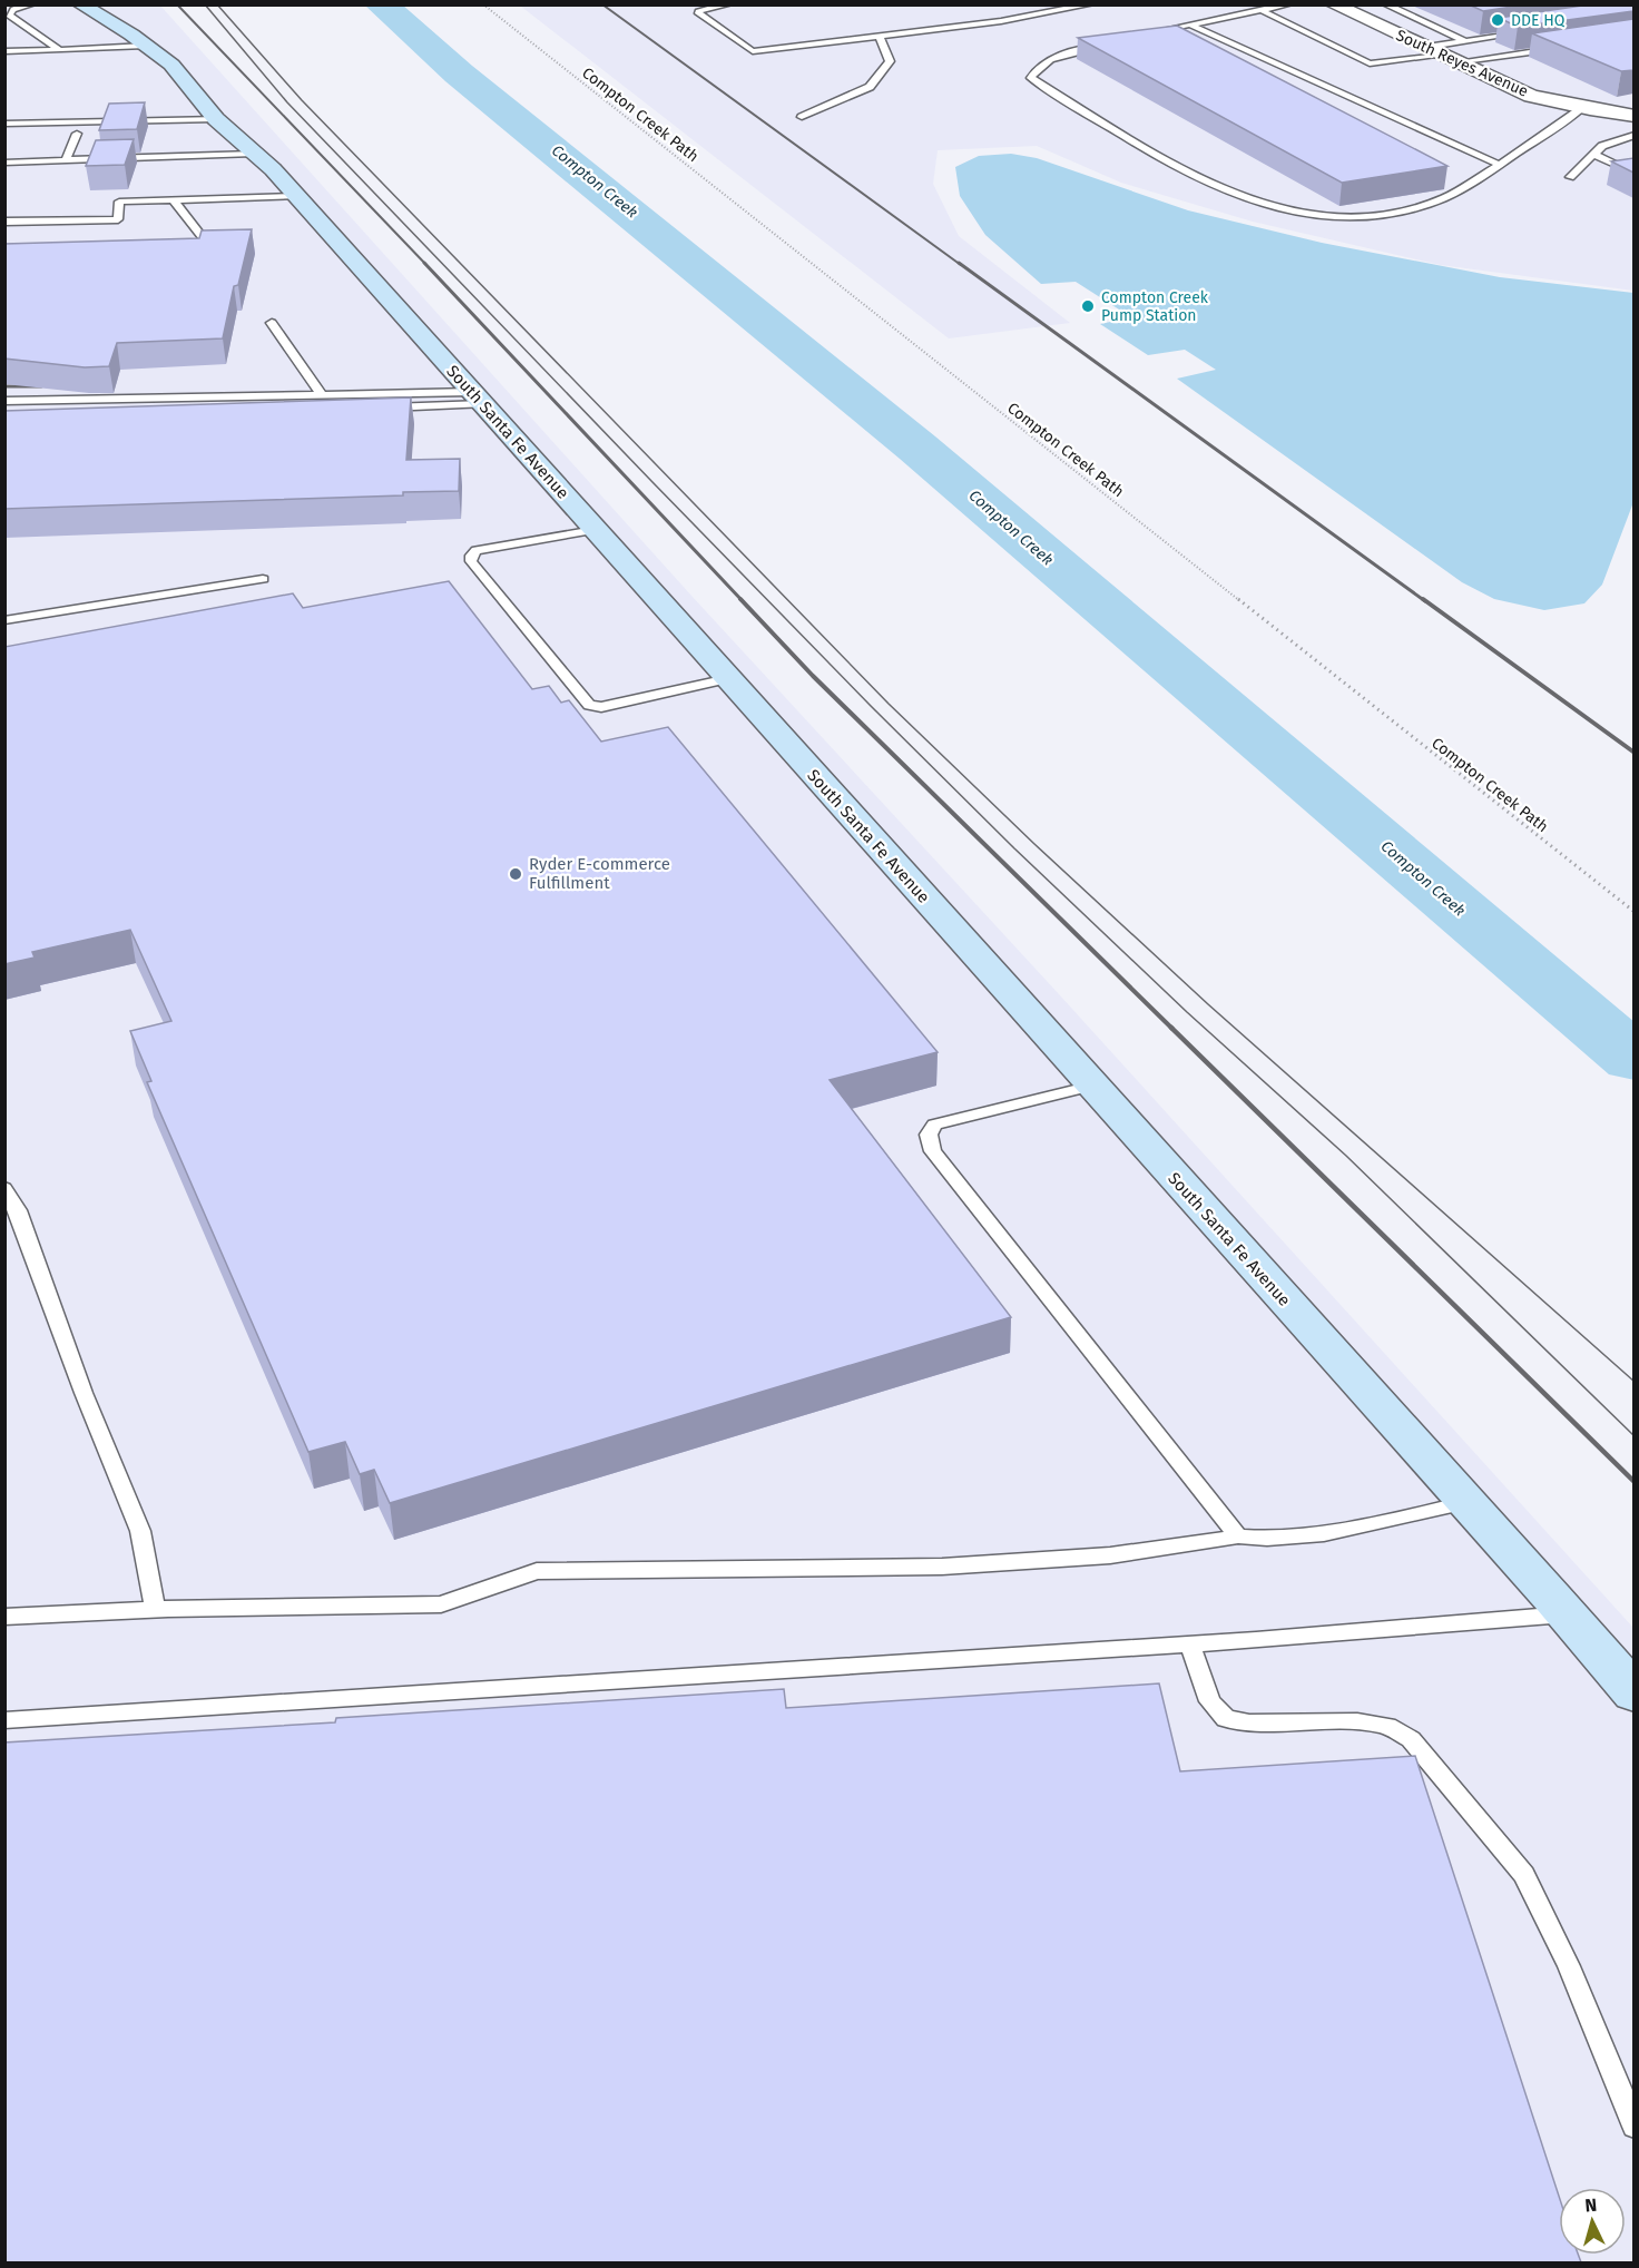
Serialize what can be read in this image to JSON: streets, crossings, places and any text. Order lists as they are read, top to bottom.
{
  "streets": {
    "main road": ["South Santa Fe Avenue"],
    "street": ["South Reyes Avenue"],
    "path": ["Compton Creek Path"]
  },
  "water": ["Compton Creek"],
  "places": ["DDE HQ", "Compton Creek Pump Station", "Ryder E-commerce Fulfillment"],
  "north": "top"
}
